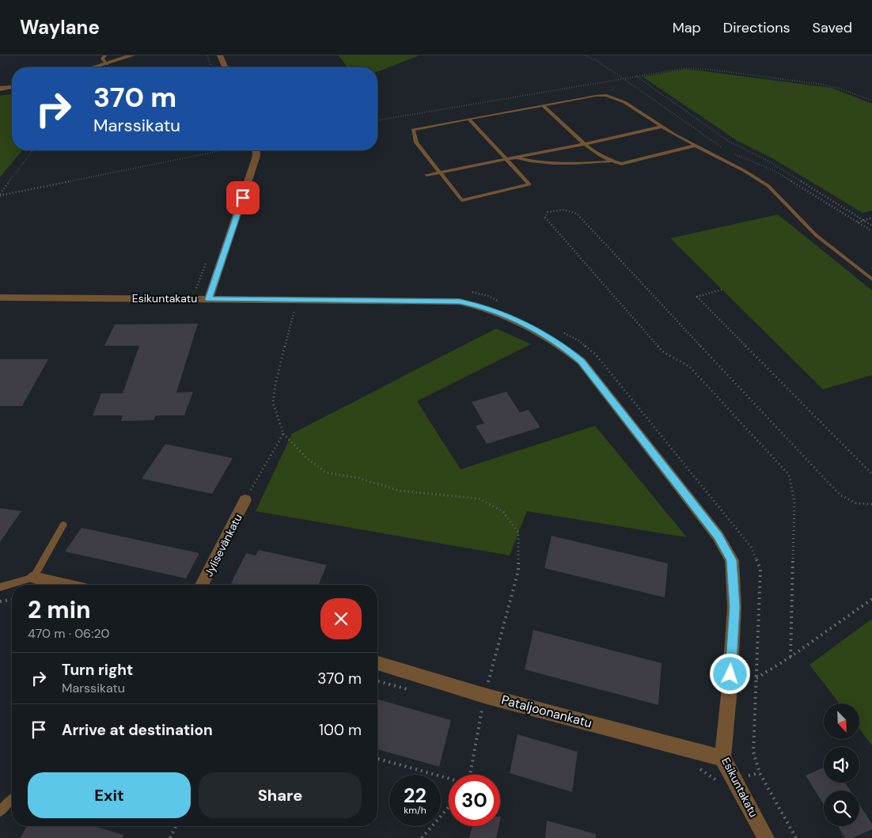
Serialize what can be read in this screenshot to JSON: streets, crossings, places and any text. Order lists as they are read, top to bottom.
{
  "streets": {
    "street": ["Esikuntakatu", "Jylisevänkatu", "Pataljoonankatu"]
  },
  "crossings": [
    ["Esikuntakatu", "Pataljoonankatu"]
  ],
  "north": "bottom right",
  "page": {
    "header": "Waylane",
    "nav": ["Map", "Directions", "Saved"],
    "turn": ["370 m", "Marssikatu"],
    "heading": ["2 min", "470 m · 06:20"],
    "list": [
      {
        "name": "Turn right",
        "note": "Marssikatu",
        "value": "370 m"
      },
      {
        "name": "Arrive at destination",
        "value": "100 m"
      }
    ],
    "buttons": ["Exit", "Share"],
    "speed": "22 km/h",
    "limit": "30"
  }
}
